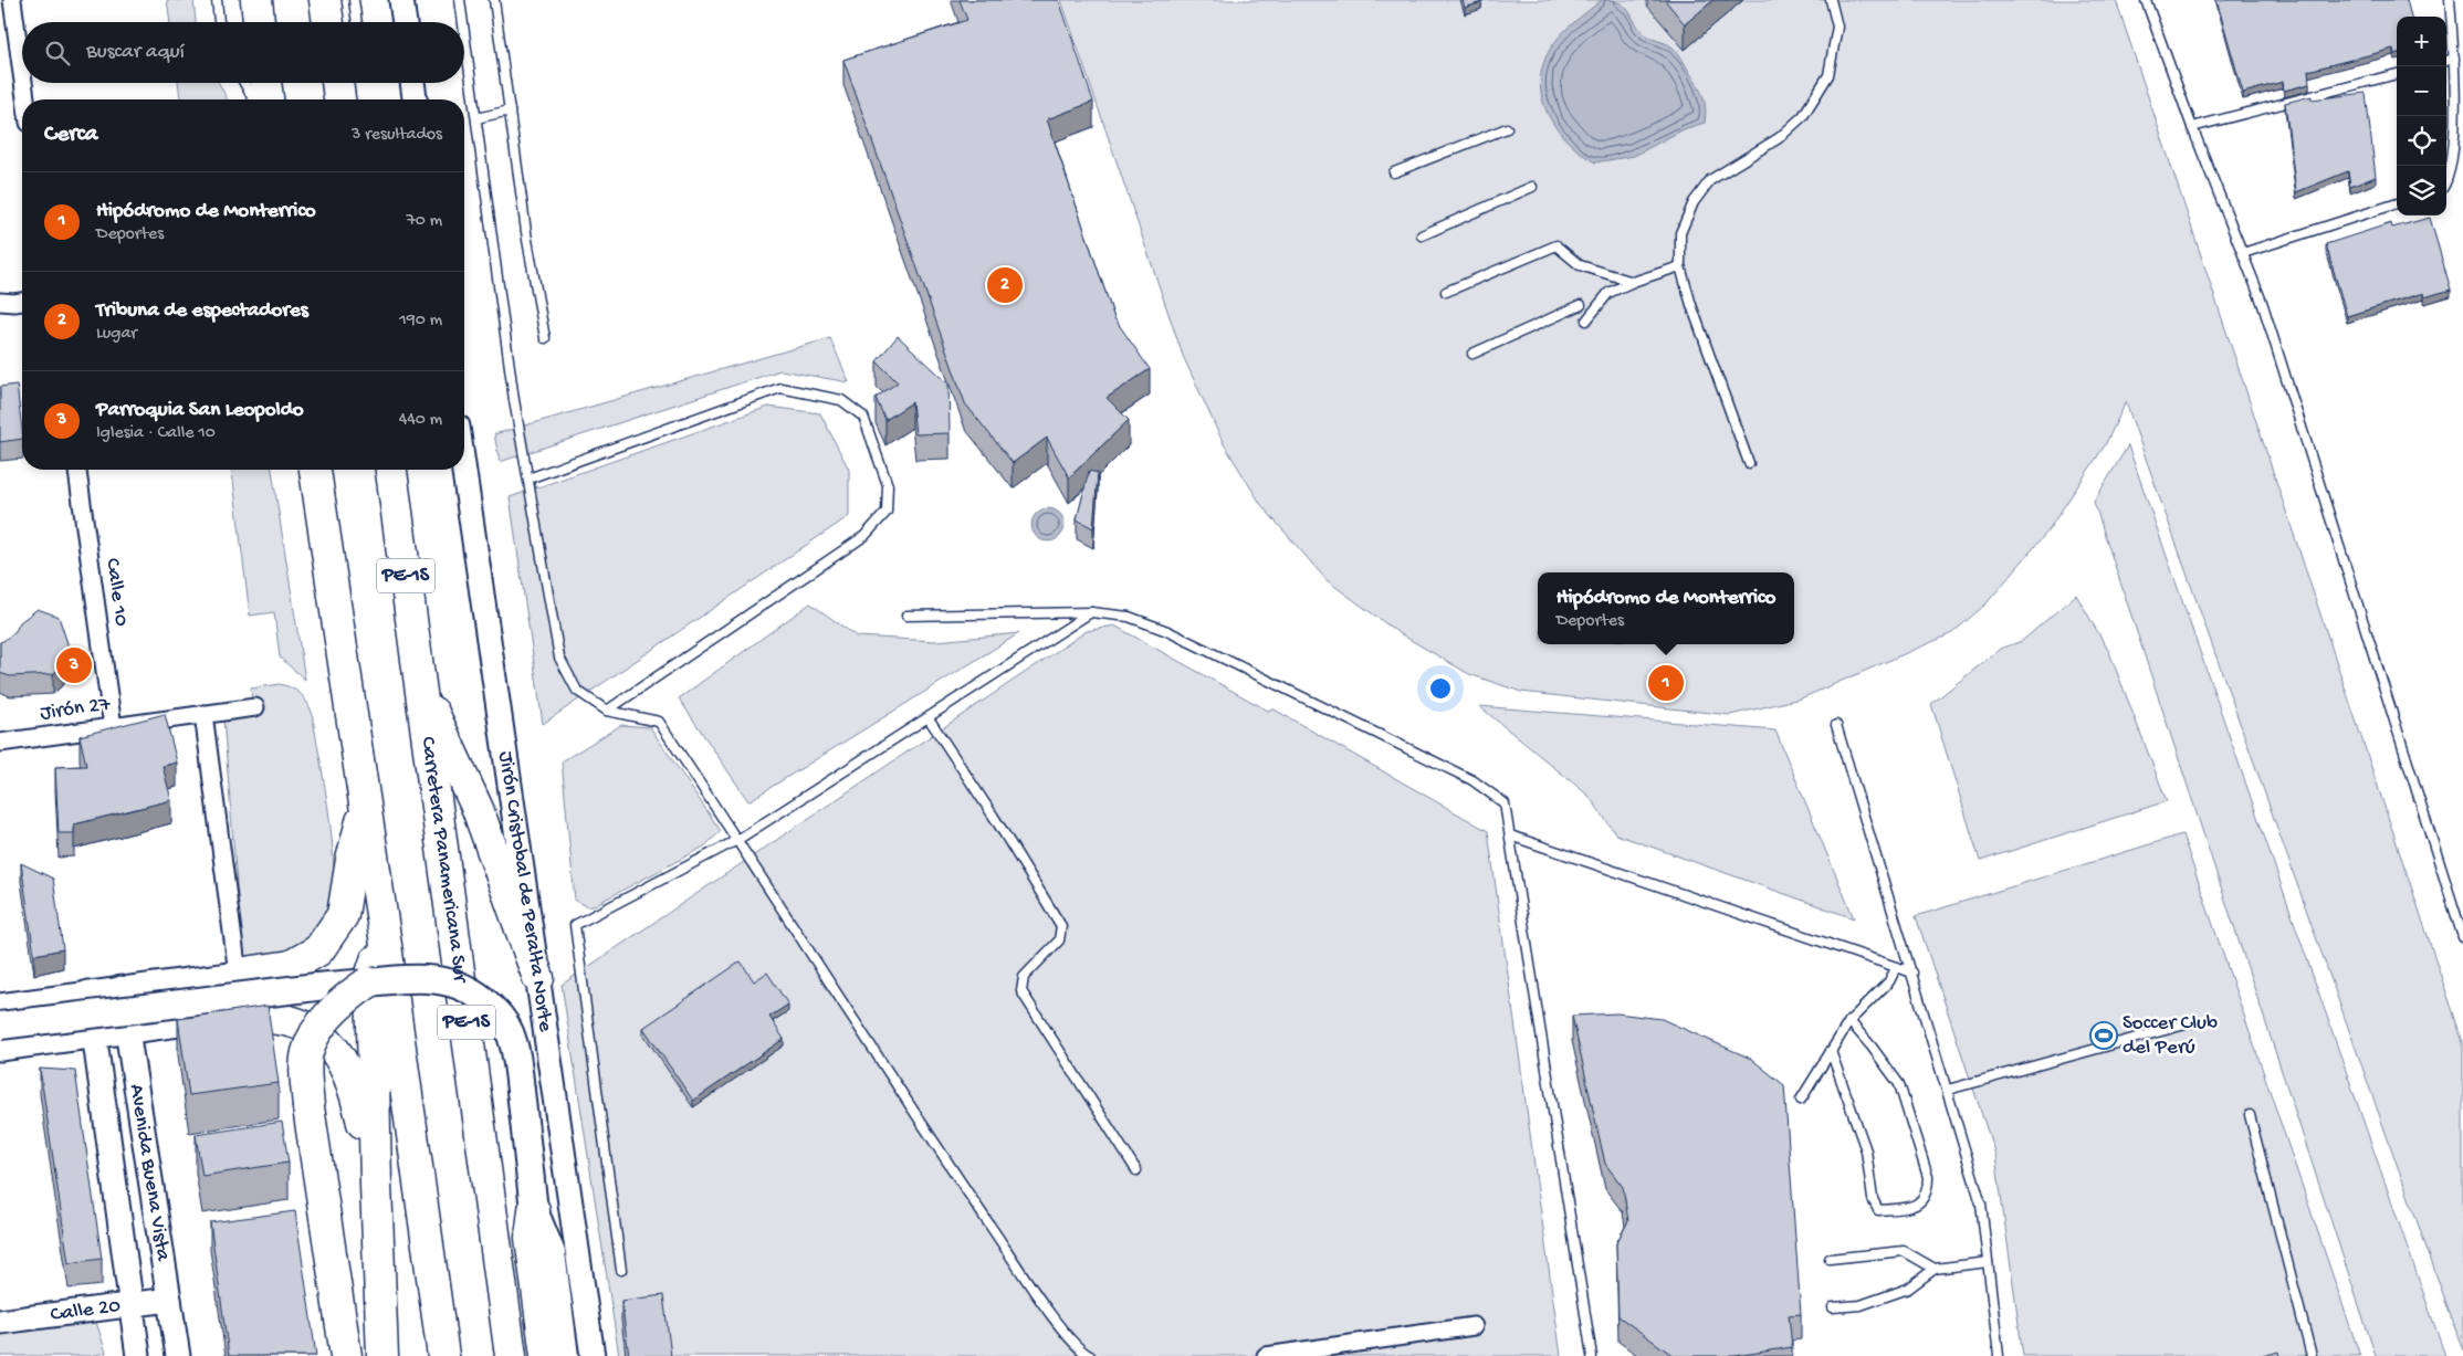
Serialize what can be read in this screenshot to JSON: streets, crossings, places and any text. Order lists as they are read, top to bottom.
{
  "streets": {
    "highway": ["PE-1S", "Carretera Panamericana Sur"],
    "main road": ["Jirón Cristobal de Peralta Norte", "Avenida Buena Vista", "Calle 20"],
    "street": ["Calle 10", "Jirón 27"]
  },
  "crossings": [
    ["Calle 10", "Jirón 27"],
    ["Avenida Buena Vista", "Calle 20"]
  ],
  "places": {
    "sports": ["Soccer Club del Perú"]
  },
  "page": {
    "map_buttons": ["+", "−"],
    "search": "Buscar aquí",
    "heading": ["Cerca", "3 resultados"],
    "list": [
      {
        "mark": "1",
        "name": "Hipódromo de Monterrico",
        "note": "Deportes",
        "value": "70 m"
      },
      {
        "mark": "2",
        "name": "Tribuna de espectadores",
        "note": "Lugar",
        "value": "190 m"
      },
      {
        "mark": "3",
        "name": "Parroquia San Leopoldo",
        "note": "Iglesia · Calle 10",
        "value": "440 m"
      }
    ],
    "pins": ["2", "3", "1"],
    "popup": ["Hipódromo de Monterrico", "Deportes"]
  }
}
